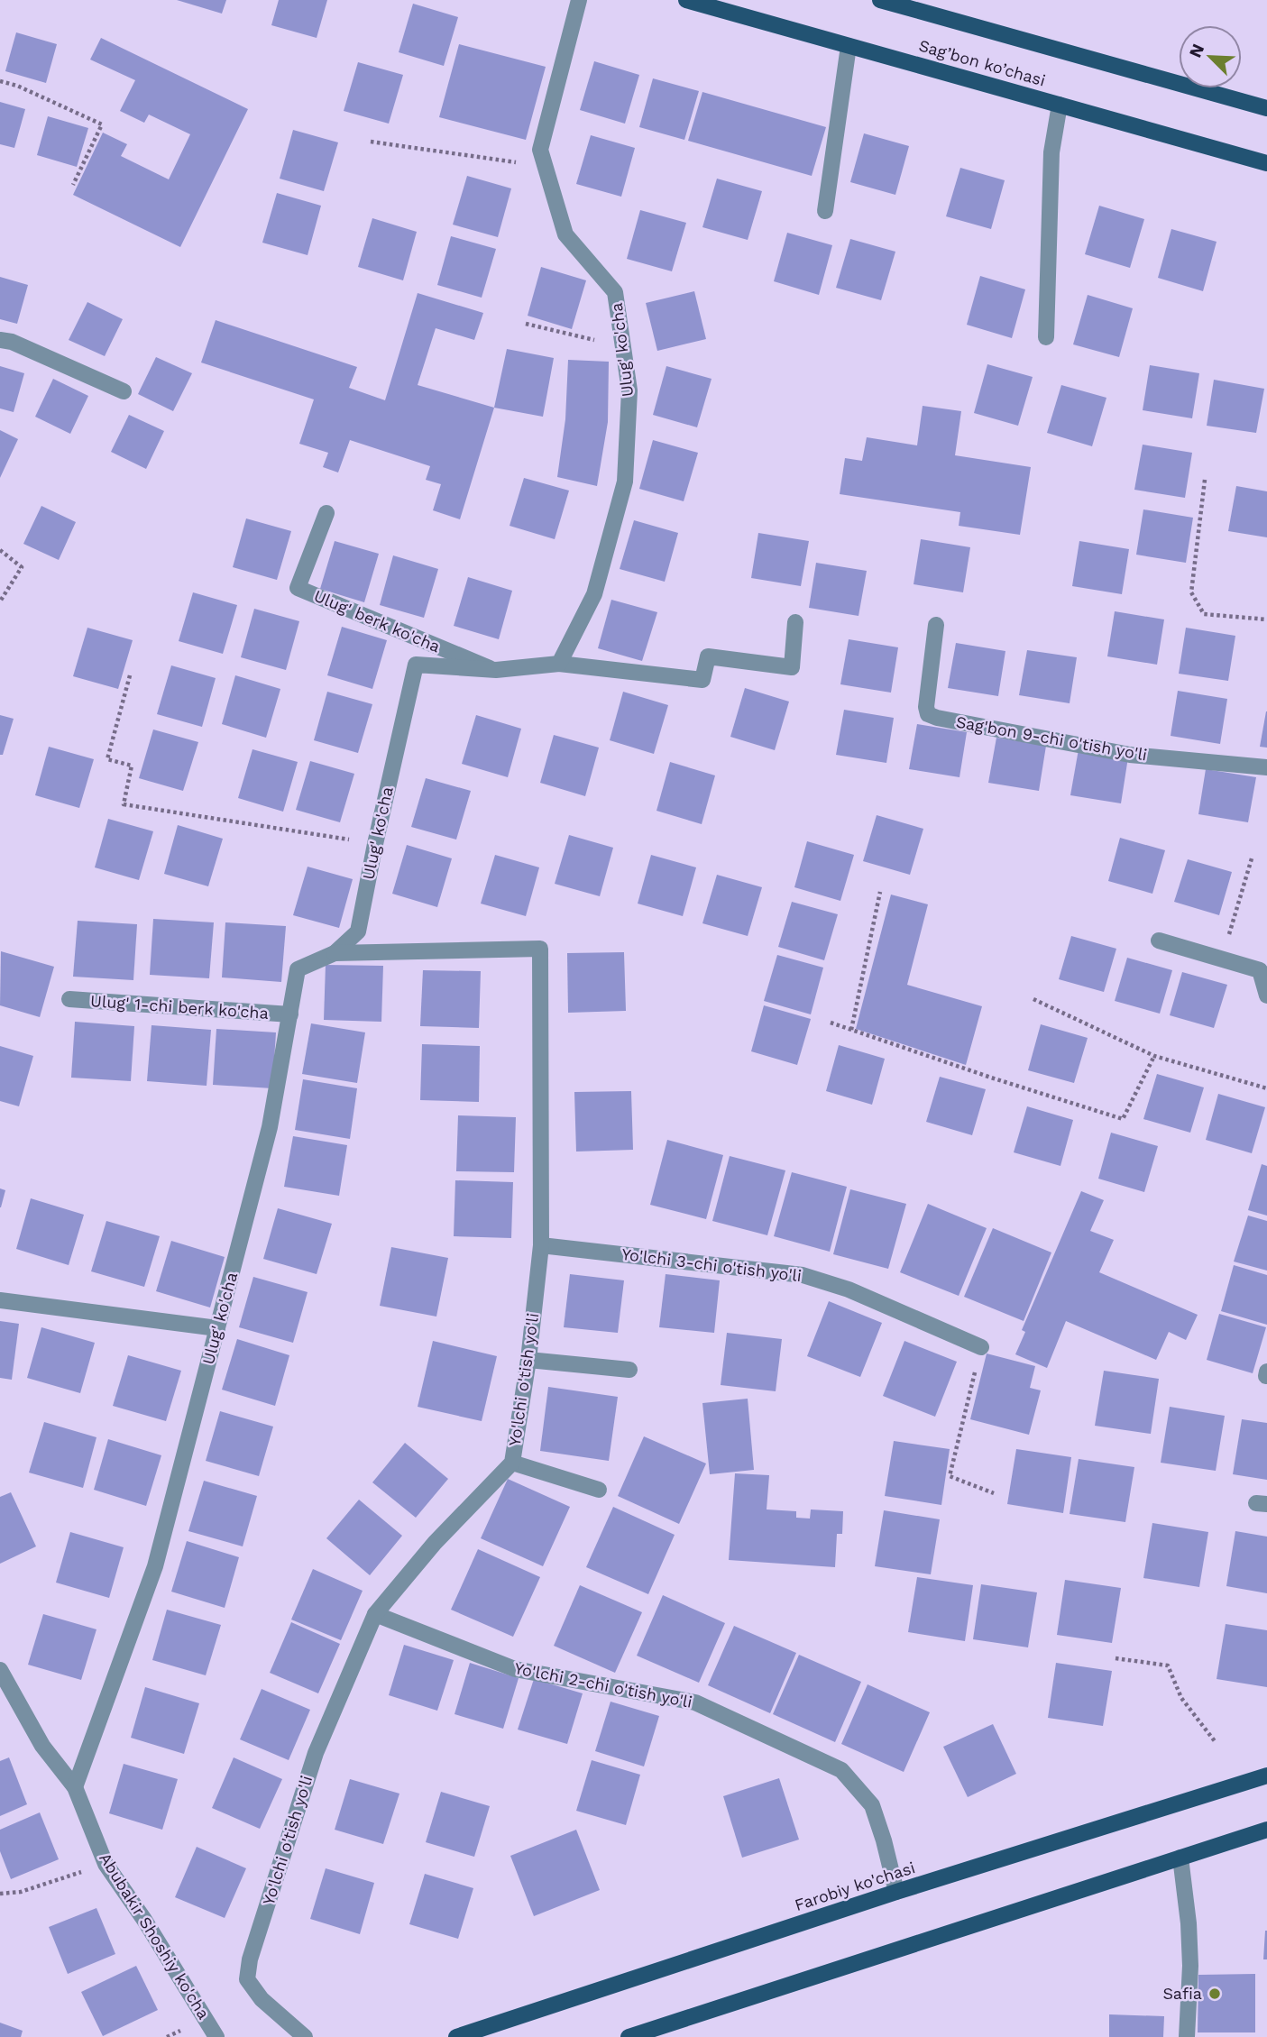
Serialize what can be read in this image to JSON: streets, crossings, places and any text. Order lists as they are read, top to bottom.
{
  "streets": {
    "main road": ["Sag’bon ko’chasi", "Farobiy ko'chasi"],
    "street": [
      "Ulug' ko'cha",
      "Ulug' berk ko'cha",
      "Sag'bon 9-chi o'tish yo'li",
      "Ulug' 1-chi berk ko'cha",
      "Yo'lchi 3-chi o'tish yo'li",
      "Yo'lchi o'tish yo'li",
      "Yo'lchi 2-chi o'tish yo'li",
      "Abubakir Shoshiy ko'cha"
    ]
  },
  "crossings": [
    ["Ulug' ko'cha", "Ulug' berk ko'cha"],
    ["Ulug' ko'cha", "Ulug' 1-chi berk ko'cha"],
    ["Ulug' ko'cha", "Yo'lchi o'tish yo'li"],
    ["Ulug' ko'cha", "Abubakir Shoshiy ko'cha"],
    ["Yo'lchi 3-chi o'tish yo'li", "Yo'lchi o'tish yo'li"],
    ["Yo'lchi o'tish yo'li", "Yo'lchi 2-chi o'tish yo'li"],
    ["Yo'lchi 2-chi o'tish yo'li", "Farobiy ko'chasi"]
  ],
  "places": ["Safia"],
  "north": "top left"
}
